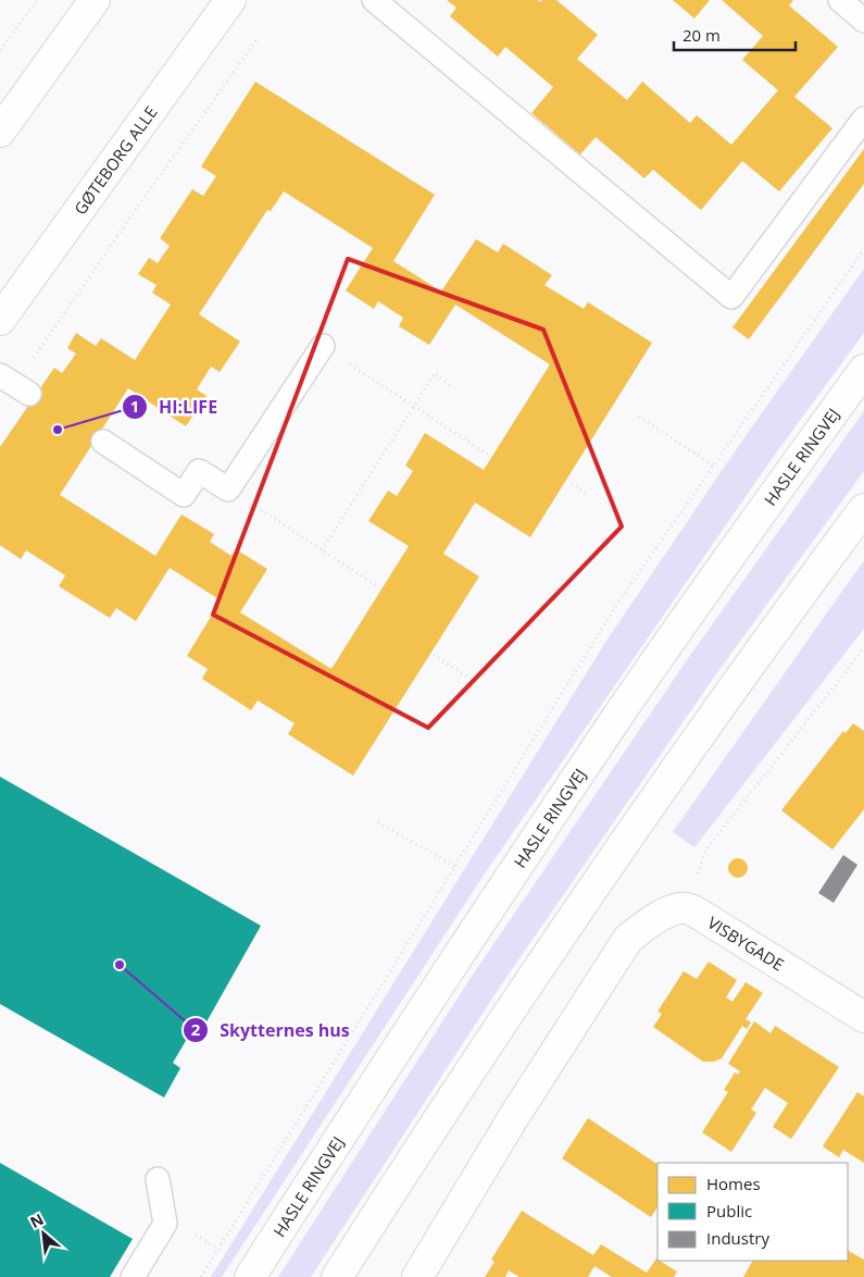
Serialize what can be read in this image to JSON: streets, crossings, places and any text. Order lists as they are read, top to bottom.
{
  "streets": {
    "main road": ["GØTEBORG ALLE", "HASLE RINGVEJ", "VISBYGADE"]
  },
  "places": ["HI:LIFE", "Skytternes hus"],
  "legend": ["Homes", "Public", "Industry"],
  "scale_bar": "20 m",
  "north": "top left"
}
